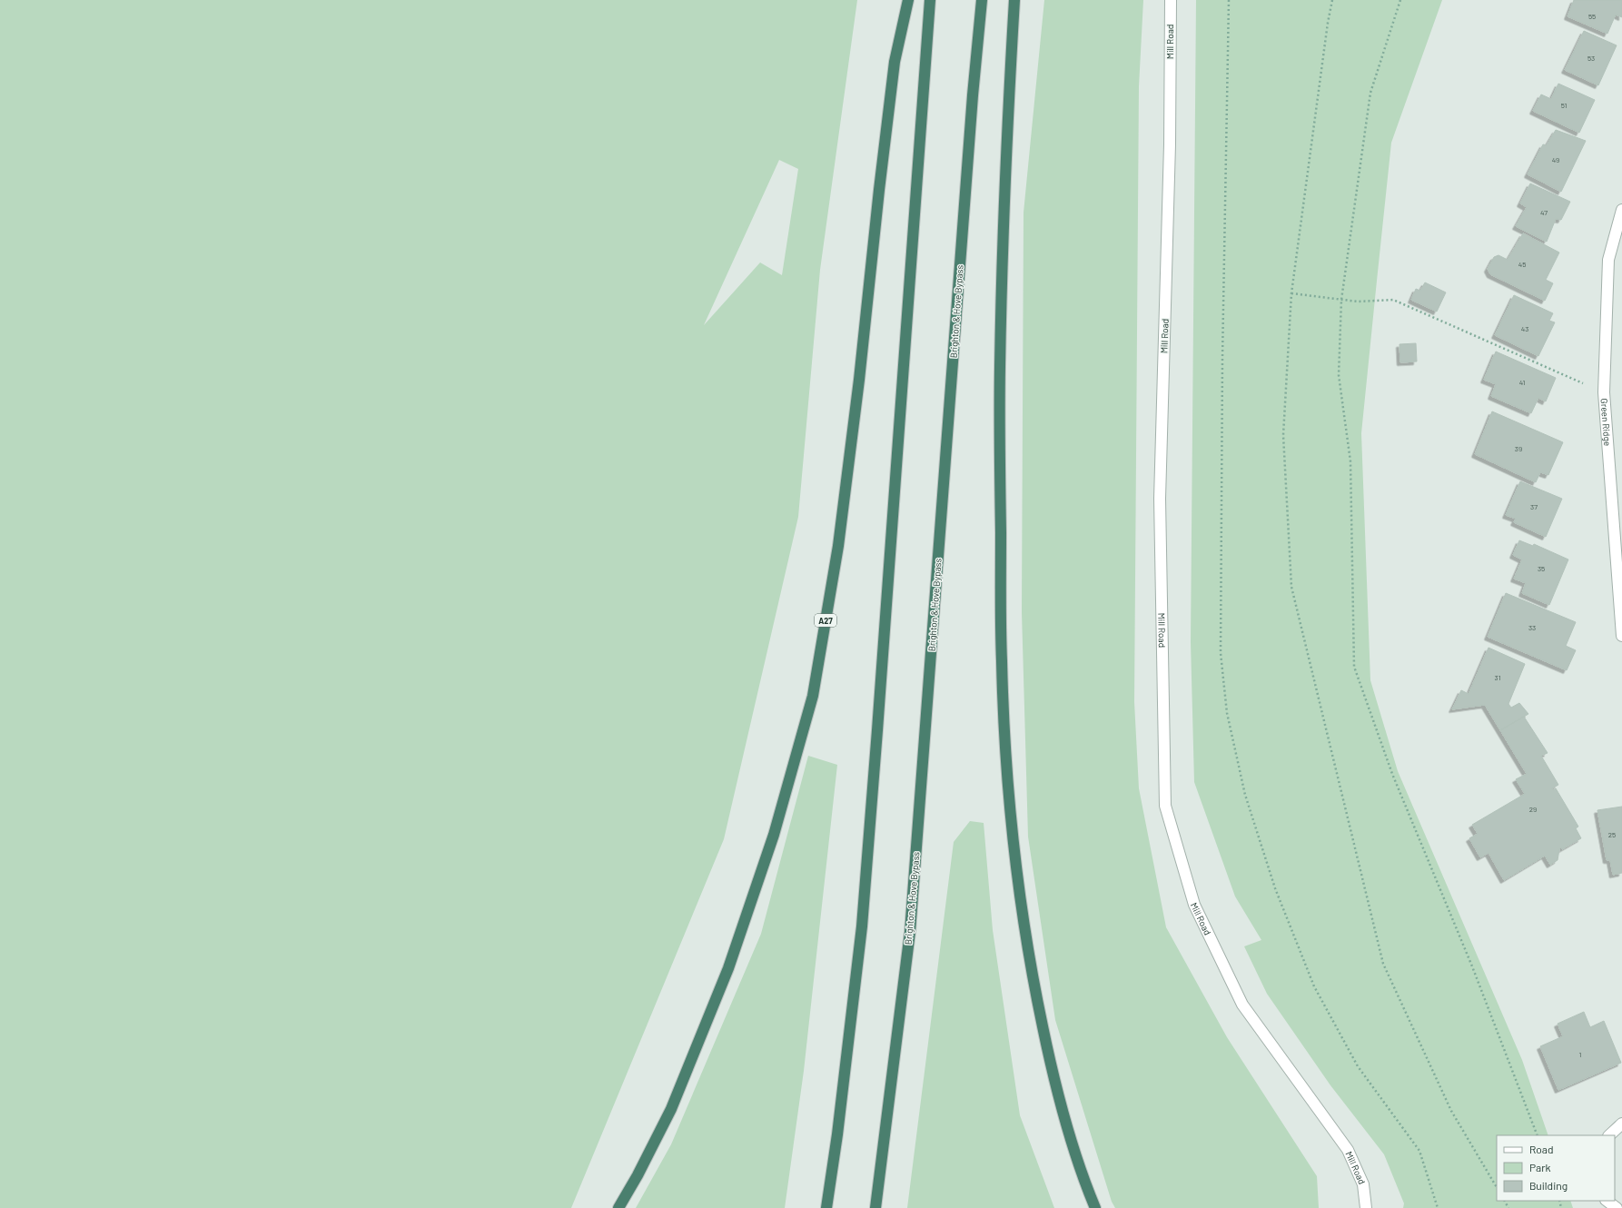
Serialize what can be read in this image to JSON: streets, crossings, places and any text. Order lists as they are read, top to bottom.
{
  "streets": {
    "highway": ["Brighton & Hove Bypass", "A27"],
    "street": ["Mill Road", "Green Ridge"]
  },
  "house_numbers": [
    "55",
    "53",
    "51",
    "49",
    "47",
    "45",
    "43",
    "41",
    "39",
    "37",
    "35",
    "33",
    "31",
    "29",
    "25",
    "1"
  ],
  "legend": ["Road", "Park", "Building"]
}
